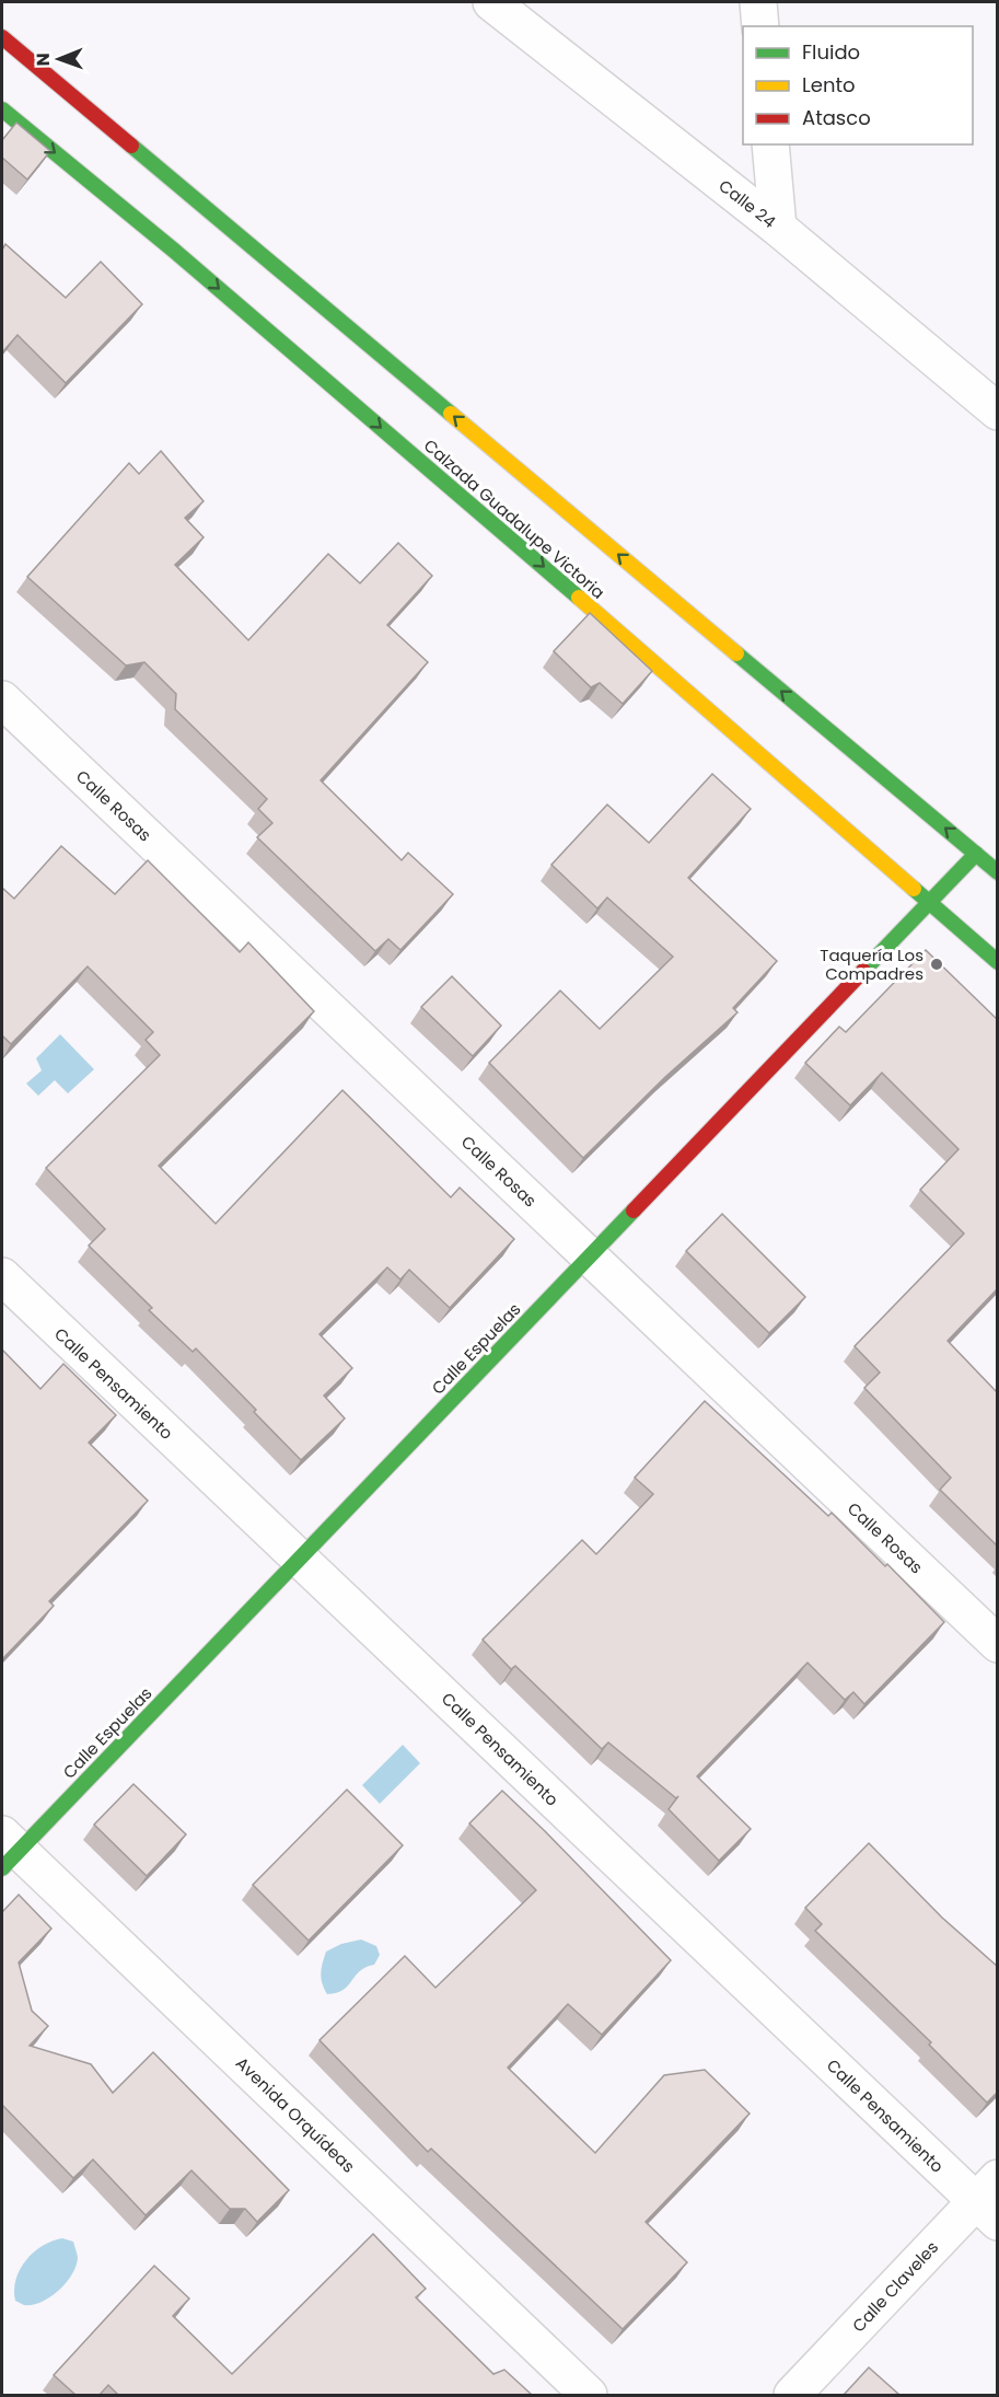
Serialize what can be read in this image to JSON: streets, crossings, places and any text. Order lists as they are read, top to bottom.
{
  "streets": {
    "main road": ["Calzada Guadalupe Victoria", "Calle Espuelas"],
    "street": [
      "Calle 24",
      "Calle Rosas",
      "Calle Pensamiento",
      "Avenida Orquídeas",
      "Calle Claveles"
    ]
  },
  "crossings": [
    ["Calzada Guadalupe Victoria", "Calle Espuelas"],
    ["Calle Rosas", "Calle Espuelas"],
    ["Calle Espuelas", "Calle Pensamiento"],
    ["Calle Espuelas", "Avenida Orquídeas"],
    ["Calle Pensamiento", "Calle Claveles"]
  ],
  "places": ["Taquería Los Compadres"],
  "legend": ["Fluido", "Lento", "Atasco"],
  "north": "left"
}
